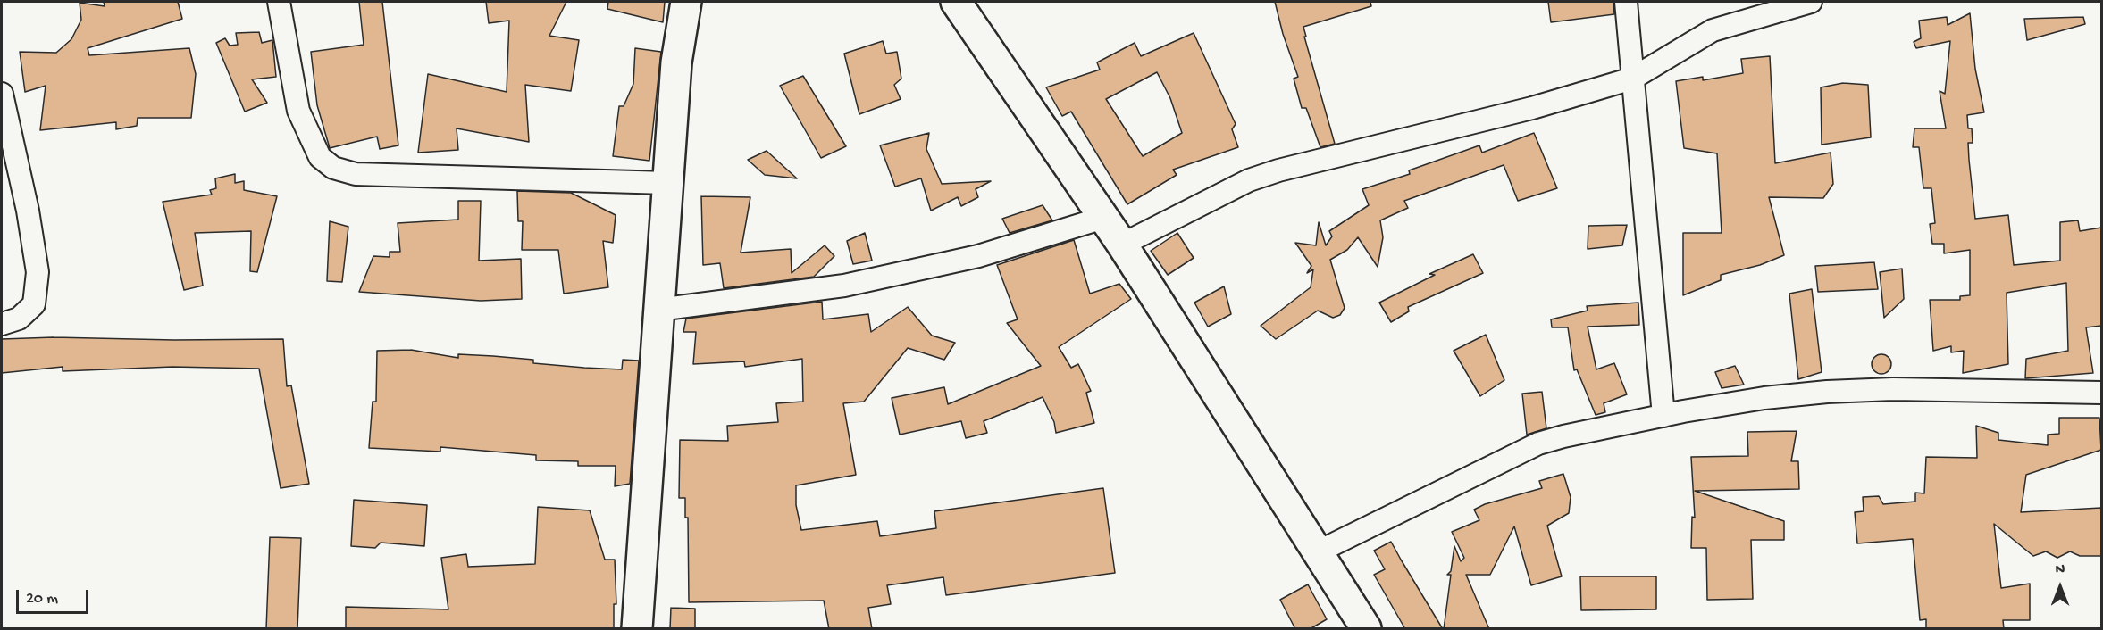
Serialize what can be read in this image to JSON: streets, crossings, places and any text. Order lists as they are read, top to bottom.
{
  "scale_bar": "20 m",
  "north": "top"
}
